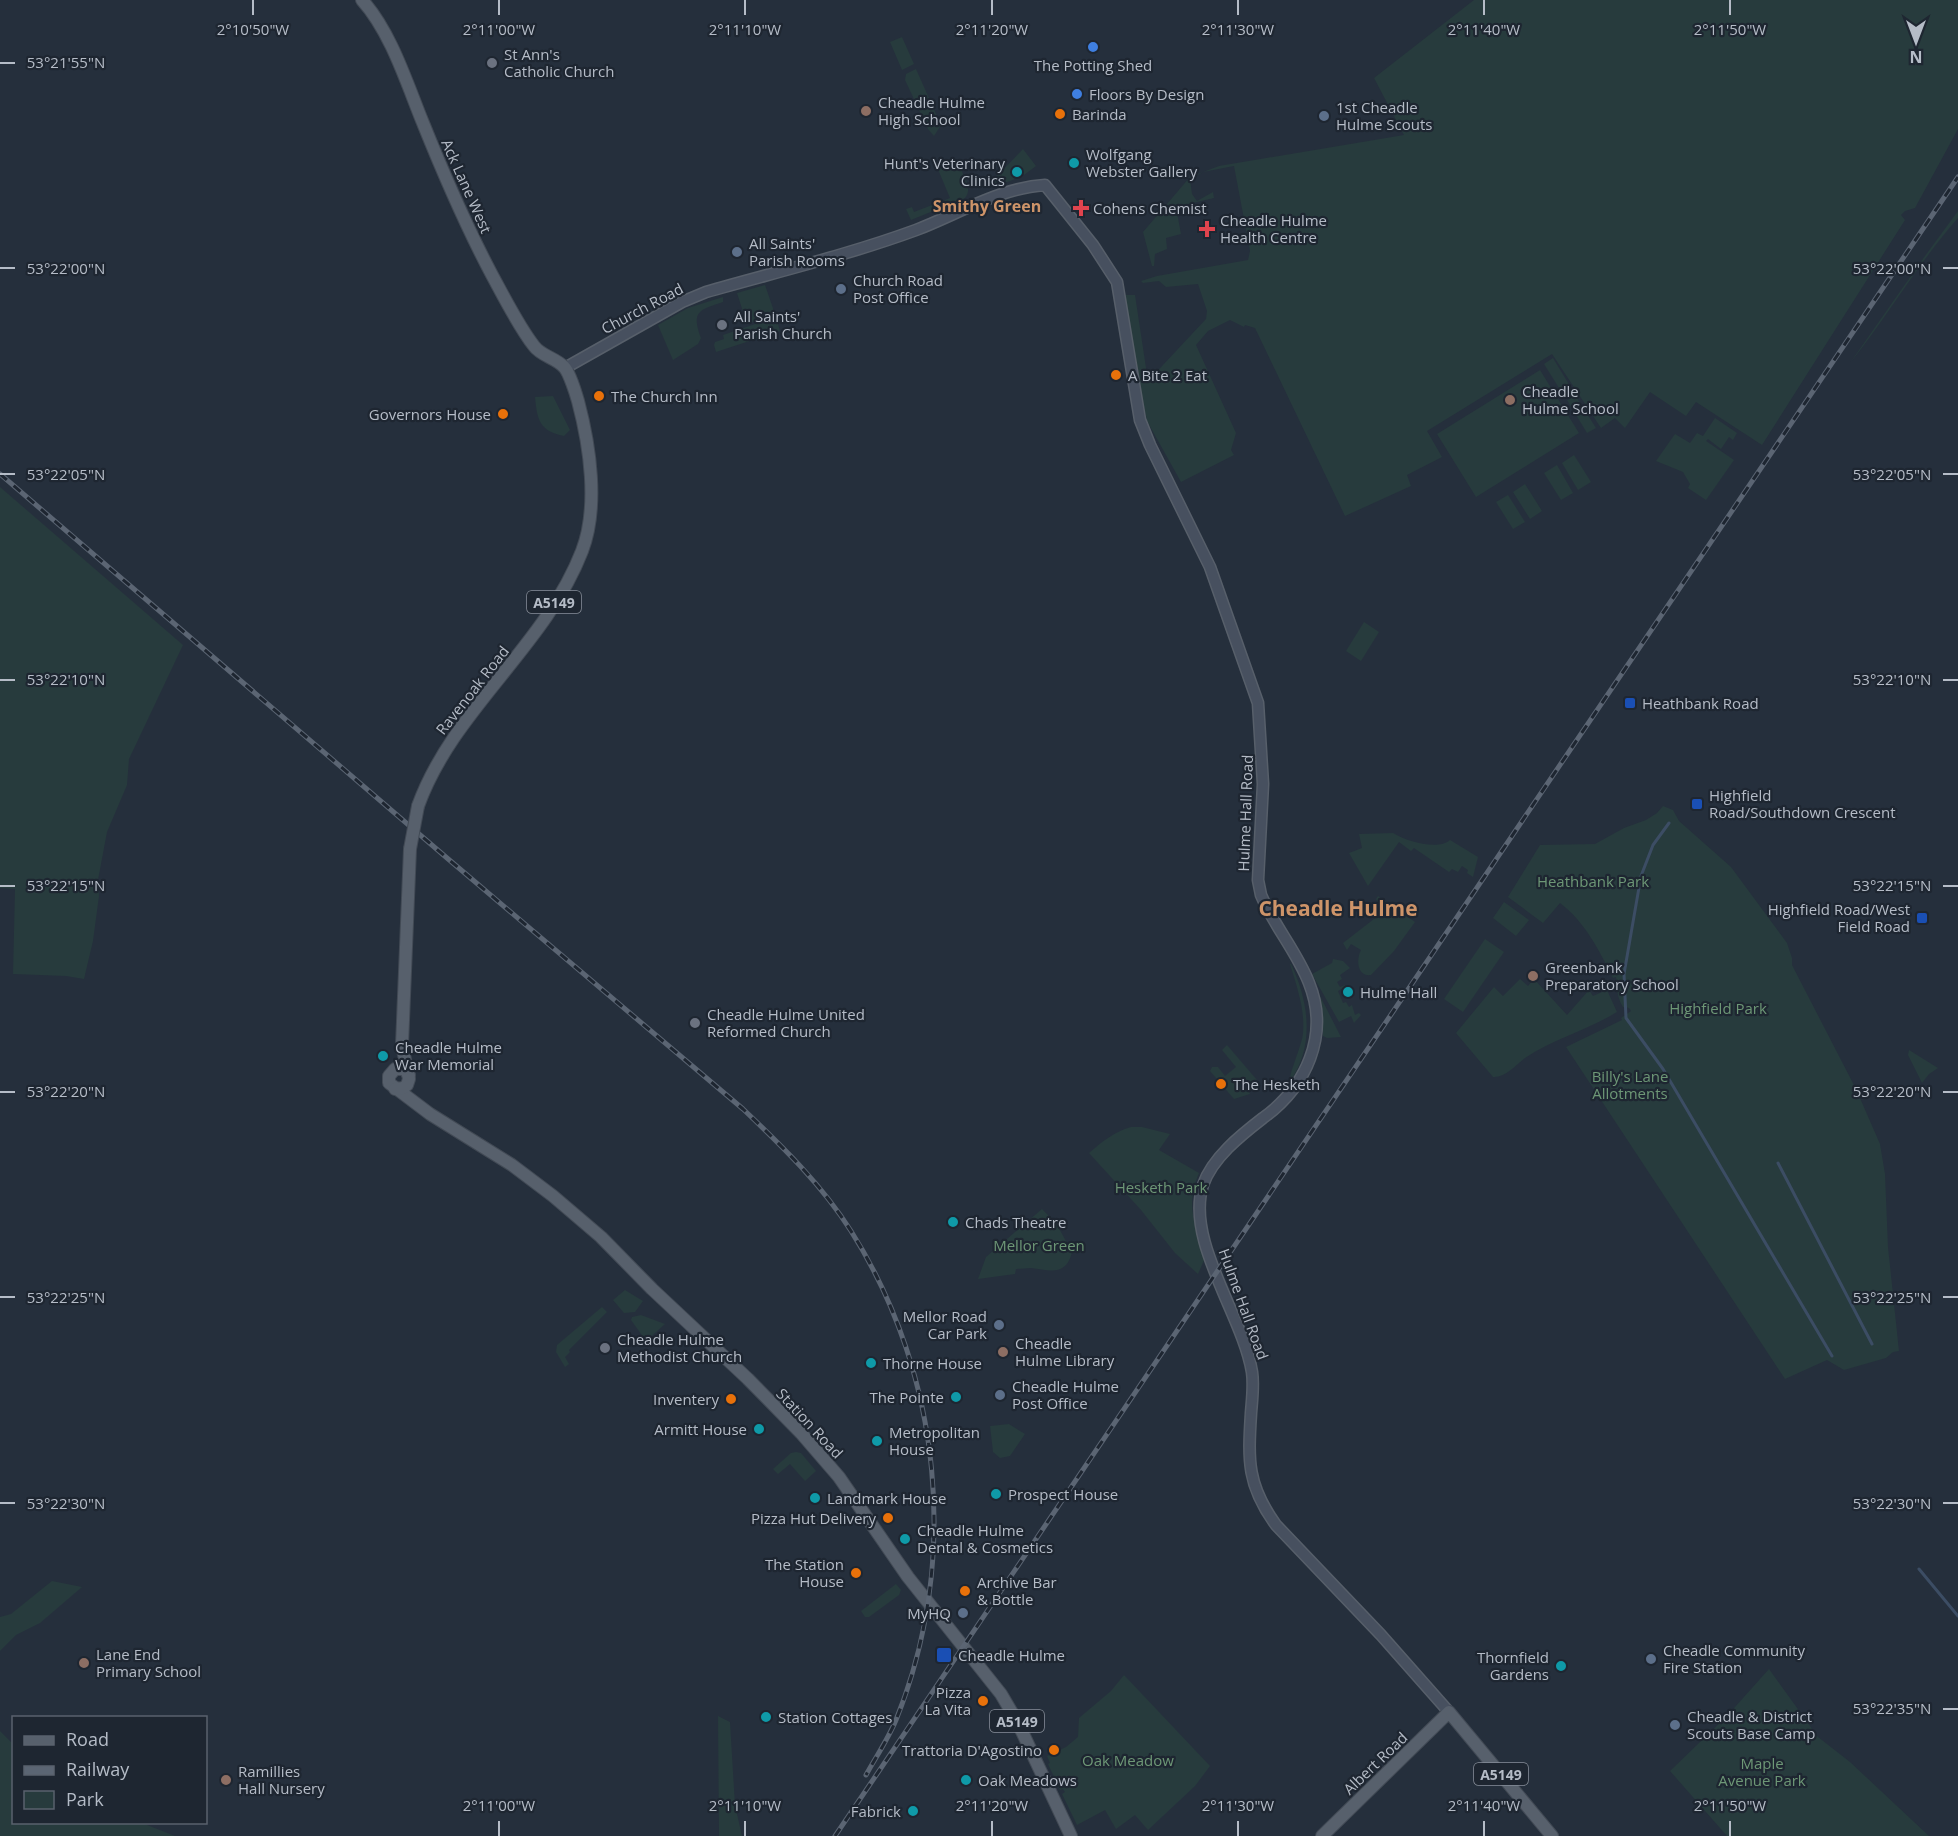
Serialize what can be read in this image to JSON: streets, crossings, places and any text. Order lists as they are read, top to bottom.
{
  "streets": {
    "main road": [
      "Ack Lane West",
      "Church Road",
      "A5149",
      "Ravenoak Road",
      "Hulme Hall Road",
      "Station Road",
      "Albert Road"
    ]
  },
  "crossings": [
    ["Ack Lane West", "Church Road"],
    ["Ack Lane West", "Ravenoak Road"],
    ["Church Road", "Ravenoak Road"],
    ["Church Road", "Hulme Hall Road"],
    ["A5149", "Hulme Hall Road"],
    ["A5149", "Albert Road"],
    ["Ravenoak Road", "Station Road"],
    ["Hulme Hall Road", "Albert Road"]
  ],
  "districts": ["Smithy Green", "Cheadle Hulme"],
  "parks": [
    "Heathbank Park",
    "Highfield Park",
    "Billy's Lane Allotments",
    "Hesketh Park",
    "Mellor Green",
    "Oak Meadow",
    "Maple Avenue Park"
  ],
  "places": {
    "other": [
      "The Potting Shed",
      "St Ann's Catholic Church",
      "Floors By Design",
      "Cheadle Hulme High School",
      "Barinda",
      "1st Cheadle Hulme Scouts",
      "Wolfgang Webster Gallery",
      "Hunt's Veterinary Clinics",
      "All Saints' Parish Rooms",
      "Church Road Post Office",
      "All Saints' Parish Church",
      "A Bite 2 Eat",
      "The Church Inn",
      "Cheadle Hulme School",
      "Governors House",
      "Greenbank Preparatory School",
      "Hulme Hall",
      "Cheadle Hulme United Reformed Church",
      "Cheadle Hulme War Memorial",
      "The Hesketh",
      "Chads Theatre",
      "Mellor Road Car Park",
      "Cheadle Hulme Methodist Church",
      "Cheadle Hulme Library",
      "Thorne House",
      "Cheadle Hulme Post Office",
      "The Pointe",
      "Inventery",
      "Armitt House",
      "Metropolitan House",
      "Prospect House",
      "Landmark House",
      "Pizza Hut Delivery",
      "Cheadle Hulme Dental & Cosmetics",
      "The Station House",
      "Archive Bar & Bottle",
      "MyHQ",
      "Cheadle Community Fire Station",
      "Lane End Primary School",
      "Thornfield Gardens",
      "Pizza La Vita",
      "Station Cottages",
      "Cheadle & District Scouts Base Camp",
      "Trattoria D'Agostino",
      "Ramillies Hall Nursery",
      "Oak Meadows",
      "Fabrick"
    ],
    "health": ["Cohens Chemist", "Cheadle Hulme Health Centre"],
    "transit": [
      "Heathbank Road",
      "Highfield Road/Southdown Crescent",
      "Highfield Road/West Field Road",
      "Cheadle Hulme"
    ]
  },
  "legend": ["Road", "Railway", "Park"],
  "north": "bottom",
  "coordinates": [
    "2°10'50\"W",
    "2°11'00\"W",
    "2°11'10\"W",
    "2°11'20\"W",
    "2°11'30\"W",
    "2°11'40\"W",
    "2°11'50\"W",
    "53°21'55\"N",
    "53°22'00\"N",
    "53°22'05\"N",
    "53°22'10\"N",
    "53°22'15\"N",
    "53°22'20\"N",
    "53°22'25\"N",
    "53°22'30\"N",
    "53°22'35\"N"
  ]
}
